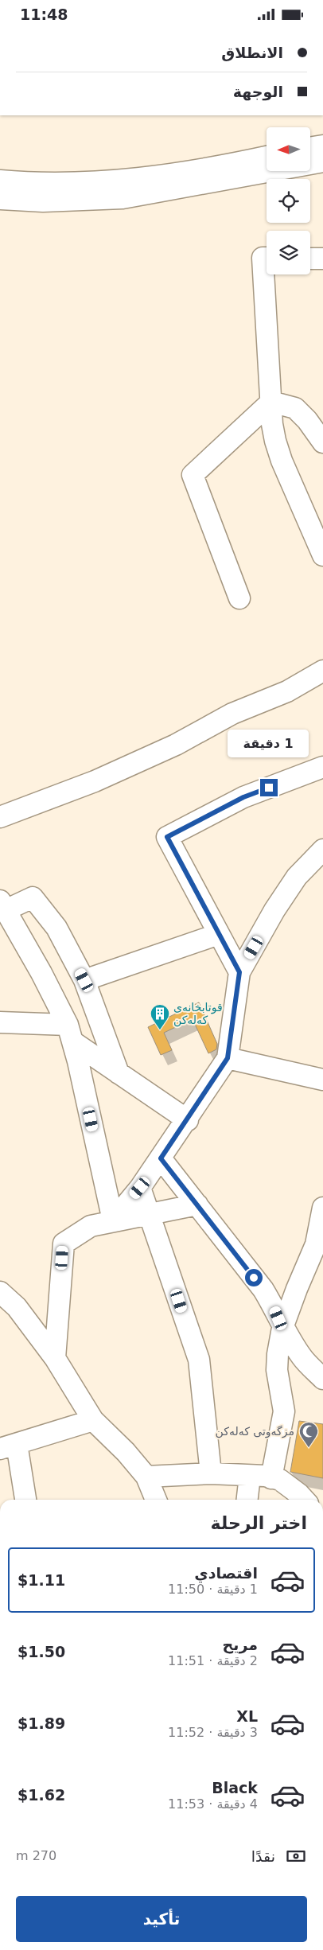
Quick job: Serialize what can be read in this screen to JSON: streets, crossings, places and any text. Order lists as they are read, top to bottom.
{
  "places": {
    "building": ["قوتابخانەی کەلەکن"],
    "mosque": ["مزگەوتی کەلەکن"]
  },
  "north": "left",
  "page": {
    "status": "11:48",
    "banner": ["الانطلاق", "الوجهة"],
    "bubble": "1 دقيقة",
    "heading": "اختر الرحلة",
    "list": [
      {
        "name": "اقتصادي",
        "note": "1 دقيقة · 11:50",
        "value": "$1.11"
      },
      {
        "name": "مريح",
        "note": "2 دقيقة · 11:51",
        "value": "$1.50"
      },
      {
        "name": "XL",
        "note": "3 دقيقة · 11:52",
        "value": "$1.89"
      },
      {
        "name": "Black",
        "note": "4 دقيقة · 11:53",
        "value": "$1.62"
      }
    ],
    "pay": ["نقدًا", "270 m"],
    "buttons": "تأكيد"
  }
}
